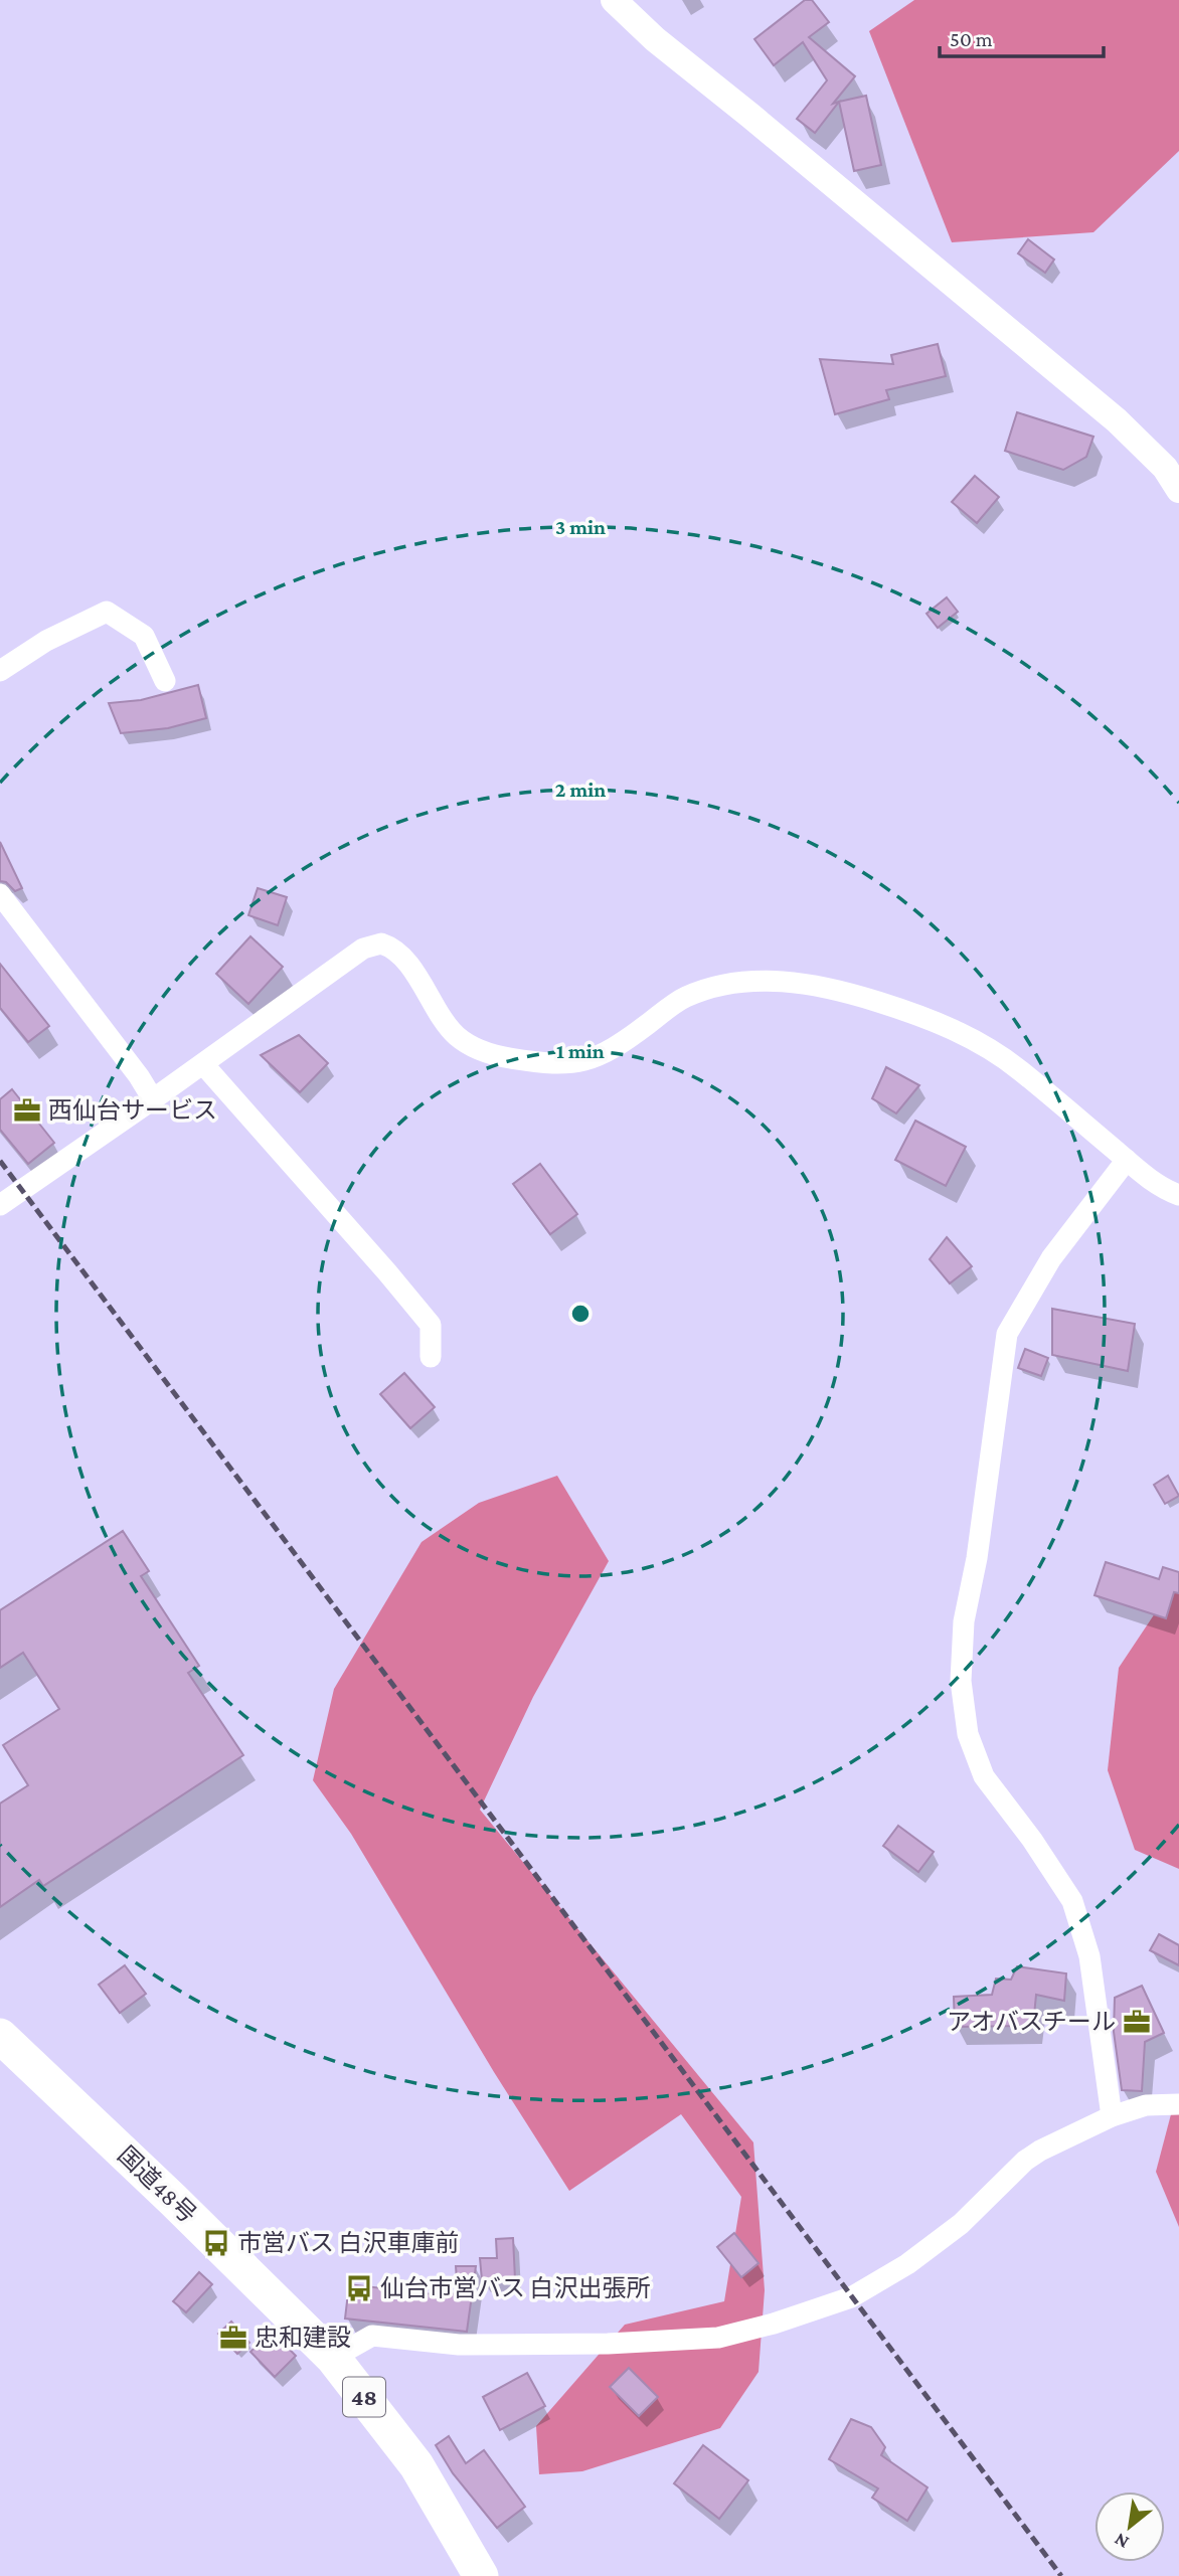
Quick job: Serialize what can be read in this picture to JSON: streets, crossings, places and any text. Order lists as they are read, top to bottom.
{
  "streets": {
    "highway": ["国道48号", "48"]
  },
  "places": {
    "office": ["西仙台サービス", "アオバスチール", "忠和建設"],
    "bus stop": ["市営バス 白沢車庫前", "仙台市営バス 白沢出張所"]
  },
  "scale_bar": "50 m",
  "north": "bottom left",
  "rings": ["3 min", "2 min", "1 min"]
}
